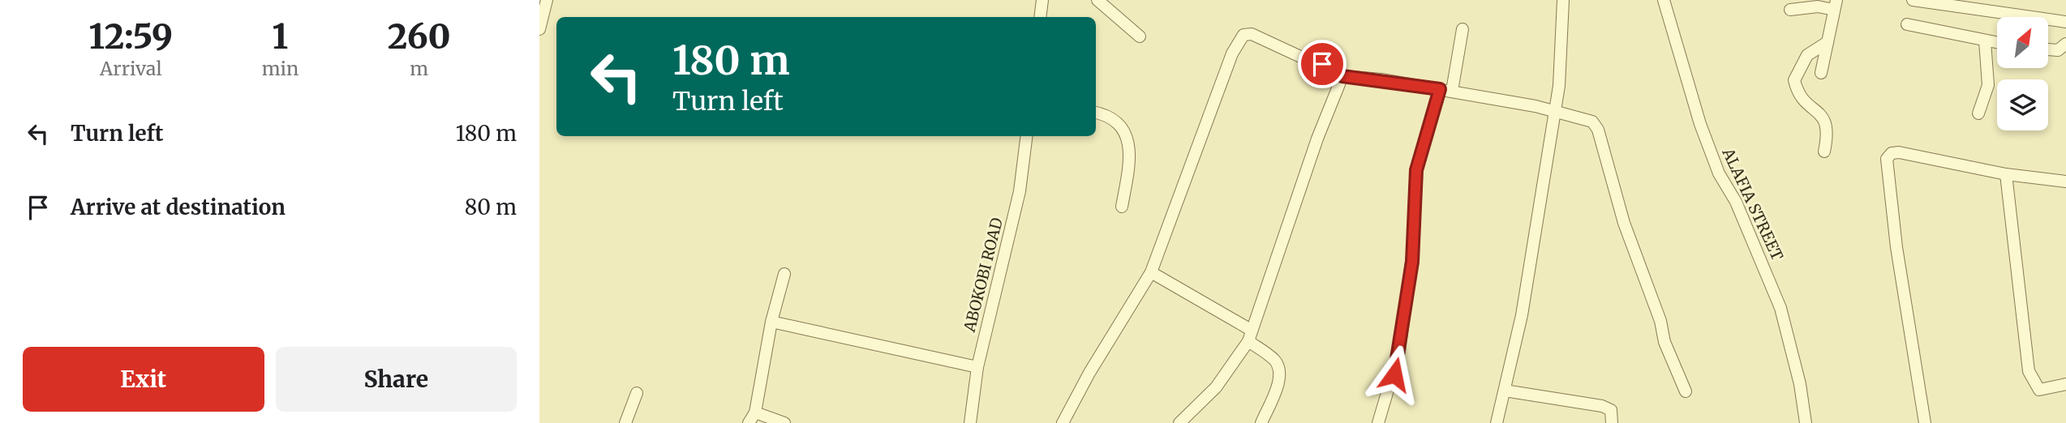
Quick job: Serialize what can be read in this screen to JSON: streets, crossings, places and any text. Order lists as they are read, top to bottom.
{
  "streets": {
    "street": ["ALAFIA STREET", "ABOKOBI ROAD"]
  },
  "north": "top right",
  "page": {
    "eta": [
      "12:59",
      "Arrival",
      "1",
      "min",
      "260",
      "m"
    ],
    "turn": ["180 m", "Turn left"],
    "list": [
      {
        "name": "Turn left",
        "value": "180 m"
      },
      {
        "name": "Arrive at destination",
        "value": "80 m"
      }
    ],
    "buttons": ["Exit", "Share"]
  }
}
